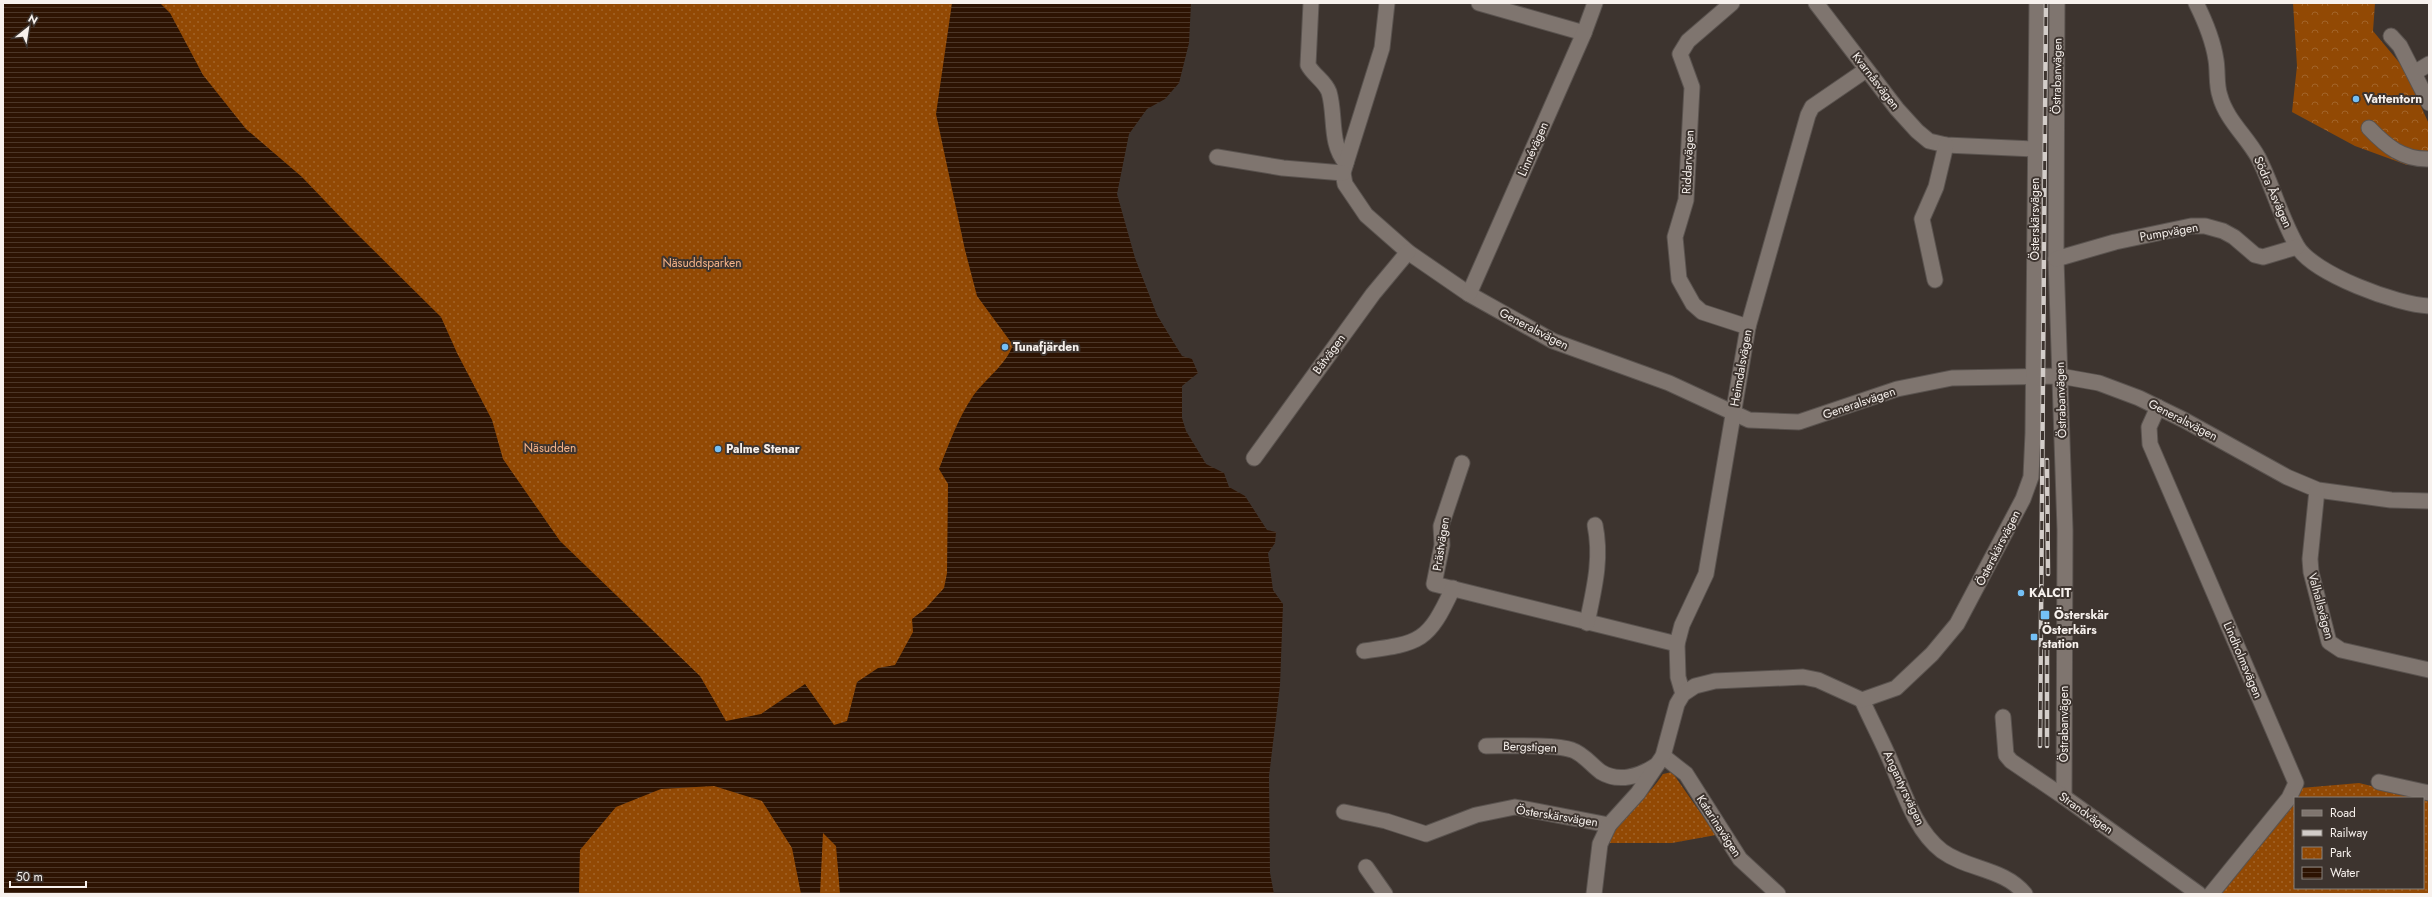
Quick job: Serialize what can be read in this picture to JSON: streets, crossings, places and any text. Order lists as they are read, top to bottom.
{
  "streets": {
    "street": [
      "Östrabanvägen",
      "Kvarnåsvägen",
      "Linnévägen",
      "Riddarvägen",
      "Södra Åsvägen",
      "Österskärsvägen",
      "Pumpvägen",
      "Generalsvägen",
      "Båtvägen",
      "Heimdalsvägen",
      "Prästvägen",
      "Valhallsvägen",
      "Lindholmsvägen",
      "Bergstigen",
      "Angantyrsvägen",
      "Strandvägen",
      "Katarinavägen"
    ]
  },
  "crossings": [
    ["Östrabanvägen", "Pumpvägen"],
    ["Östrabanvägen", "Generalsvägen"],
    ["Östrabanvägen", "Strandvägen"],
    ["Kvarnåsvägen", "Österskärsvägen"],
    ["Kvarnåsvägen", "Heimdalsvägen"],
    ["Linnévägen", "Generalsvägen"],
    ["Riddarvägen", "Heimdalsvägen"],
    ["Södra Åsvägen", "Pumpvägen"],
    ["Österskärsvägen", "Generalsvägen"],
    ["Österskärsvägen", "Heimdalsvägen"],
    ["Österskärsvägen", "Bergstigen"],
    ["Österskärsvägen", "Angantyrsvägen"],
    ["Österskärsvägen", "Katarinavägen"],
    ["Generalsvägen", "Båtvägen"],
    ["Generalsvägen", "Heimdalsvägen"],
    ["Generalsvägen", "Valhallsvägen"],
    ["Generalsvägen", "Lindholmsvägen"],
    ["Heimdalsvägen", "Prästvägen"],
    ["Bergstigen", "Katarinavägen"]
  ],
  "parks": ["Näsuddsparken", "Näsudden"],
  "places": {
    "other": [
      "Vattentorn",
      "Tunafjärden",
      "Palme Stenar",
      "KALCIT"
    ],
    "transit": ["Österskär", "Österkärs station"]
  },
  "legend": [
    "Road",
    "Railway",
    "Park",
    "Water"
  ],
  "scale_bar": "50 m",
  "north": "top right"
}
